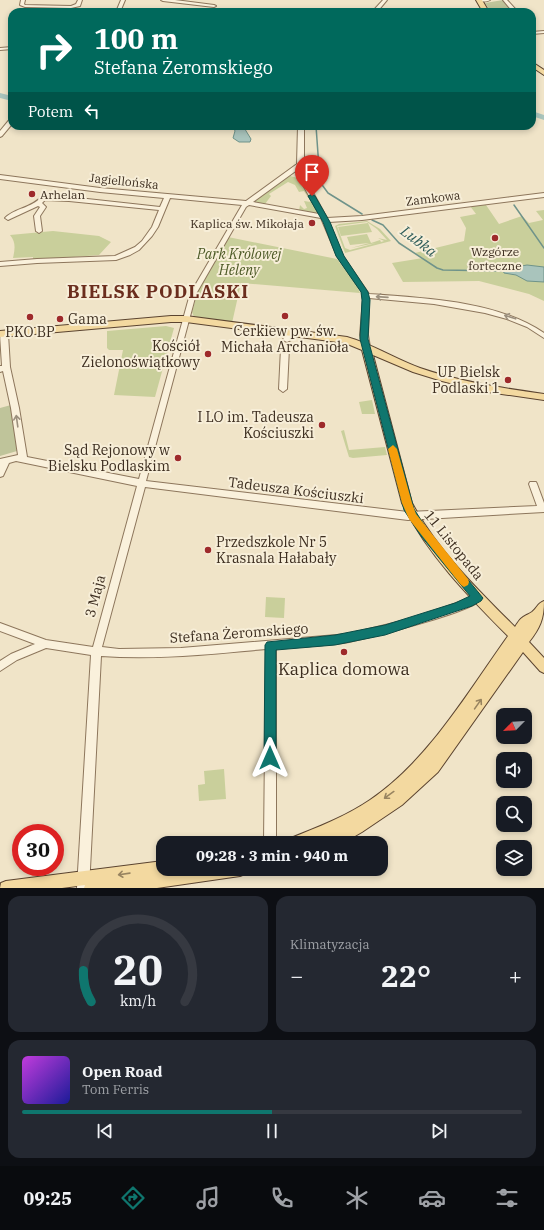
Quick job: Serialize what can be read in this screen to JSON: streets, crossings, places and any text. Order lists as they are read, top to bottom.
{
  "streets": {
    "main road": ["11 Listopada"],
    "street": [
      "Jagiellońska",
      "Zamkowa",
      "Tadeusza Kościuszki",
      "3 Maja",
      "Stefana Żeromskiego"
    ]
  },
  "crossings": [
    ["Jagiellońska", "Zamkowa"],
    ["Jagiellońska", "3 Maja"],
    ["Zamkowa", "3 Maja"],
    ["Tadeusza Kościuszki", "11 Listopada"],
    ["Tadeusza Kościuszki", "3 Maja"],
    ["11 Listopada", "Stefana Żeromskiego"],
    ["3 Maja", "Stefana Żeromskiego"]
  ],
  "districts": ["BIELSK PODLASKI"],
  "water": ["Lubka"],
  "parks": ["Park Królowej Heleny"],
  "places": [
    "Arhelan",
    "Kaplica św. Mikołaja",
    "Wzgórze forteczne",
    "Cerkiew pw. św. Michała Archanioła",
    "PKO BP",
    "Gama",
    "Kościół Zielonoświątkowy",
    "UP Bielsk Podlaski 1",
    "I LO im. Tadeusza Kościuszki",
    "Sąd Rejonowy w Bielsku Podlaskim",
    "Przedszkole Nr 5 Krasnala Hałabały",
    "Kaplica domowa"
  ],
  "north": "bottom left",
  "page": {
    "turn": ["100 m", "Stefana Żeromskiego"],
    "then": "Potem",
    "limit": "30",
    "trip": "09:28 · 3 min · 940 m",
    "tile": "Klimatyzacja",
    "heat": ["−", "22°", "+"],
    "song": ["Open Road", "Tom Ferris"],
    "tabs": "09:25",
    "gauge": ["20", "km/h"]
  }
}
